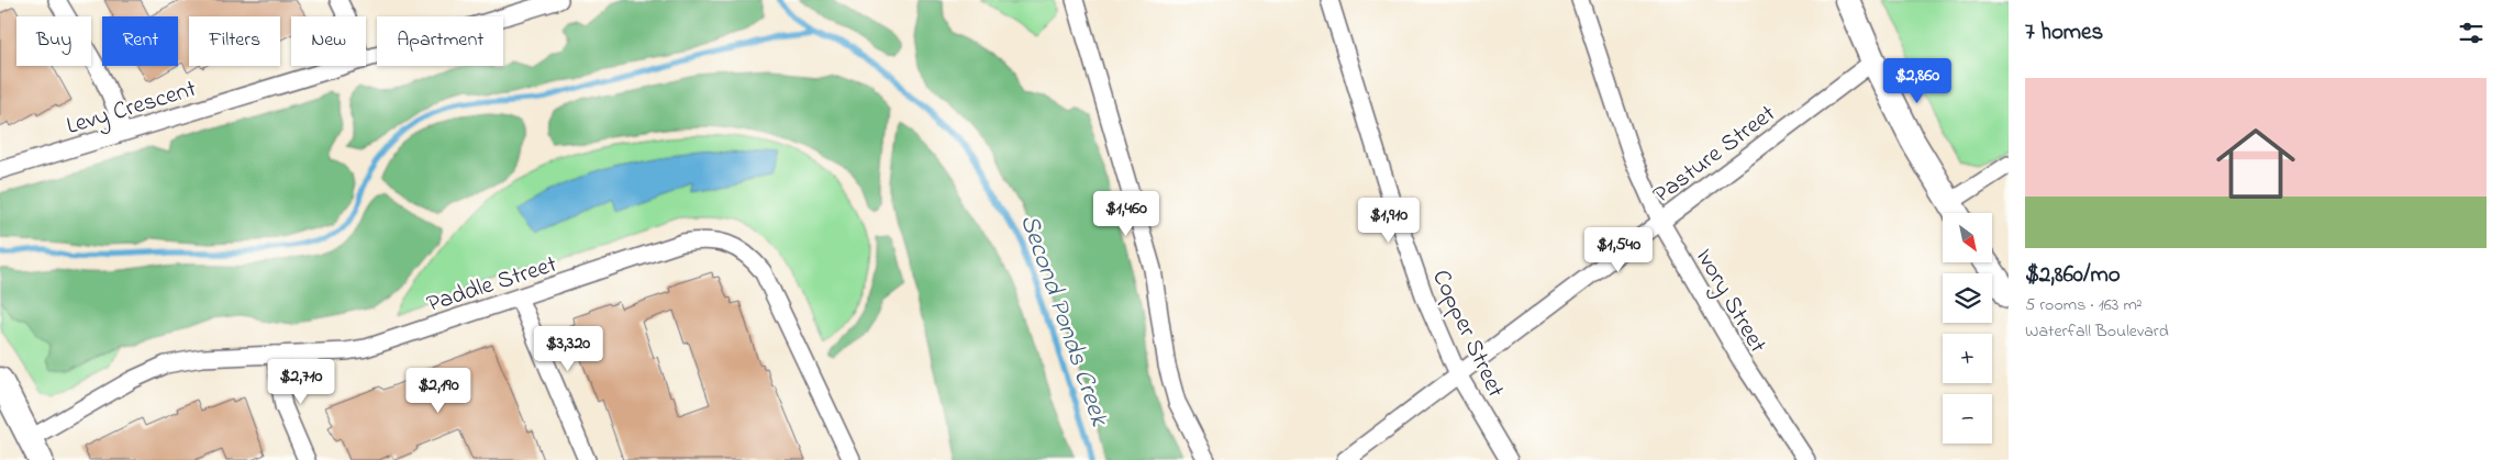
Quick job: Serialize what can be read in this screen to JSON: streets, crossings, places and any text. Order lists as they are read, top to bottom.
{
  "streets": {
    "street": [
      "Levy Crescent",
      "Pasture Street",
      "Paddle Street",
      "Ivory Street",
      "Copper Street"
    ]
  },
  "crossings": [
    ["Pasture Street", "Ivory Street"],
    ["Pasture Street", "Copper Street"]
  ],
  "water": ["Second Ponds Creek"],
  "north": "bottom right",
  "page": {
    "heading": "7 homes",
    "chip": [
      "Buy",
      "Rent",
      "Filters",
      "New",
      "Apartment"
    ],
    "price": [
      "$2,860",
      "$1,460",
      "$1,910",
      "$1,540",
      "$3,320",
      "$2,710",
      "$2,190"
    ],
    "list": [
      {
        "name": "$2,860/mo",
        "note": "5 rooms · 163 m² · Waterfall Boulevard"
      }
    ],
    "map_buttons": ["+", "−"]
  }
}
